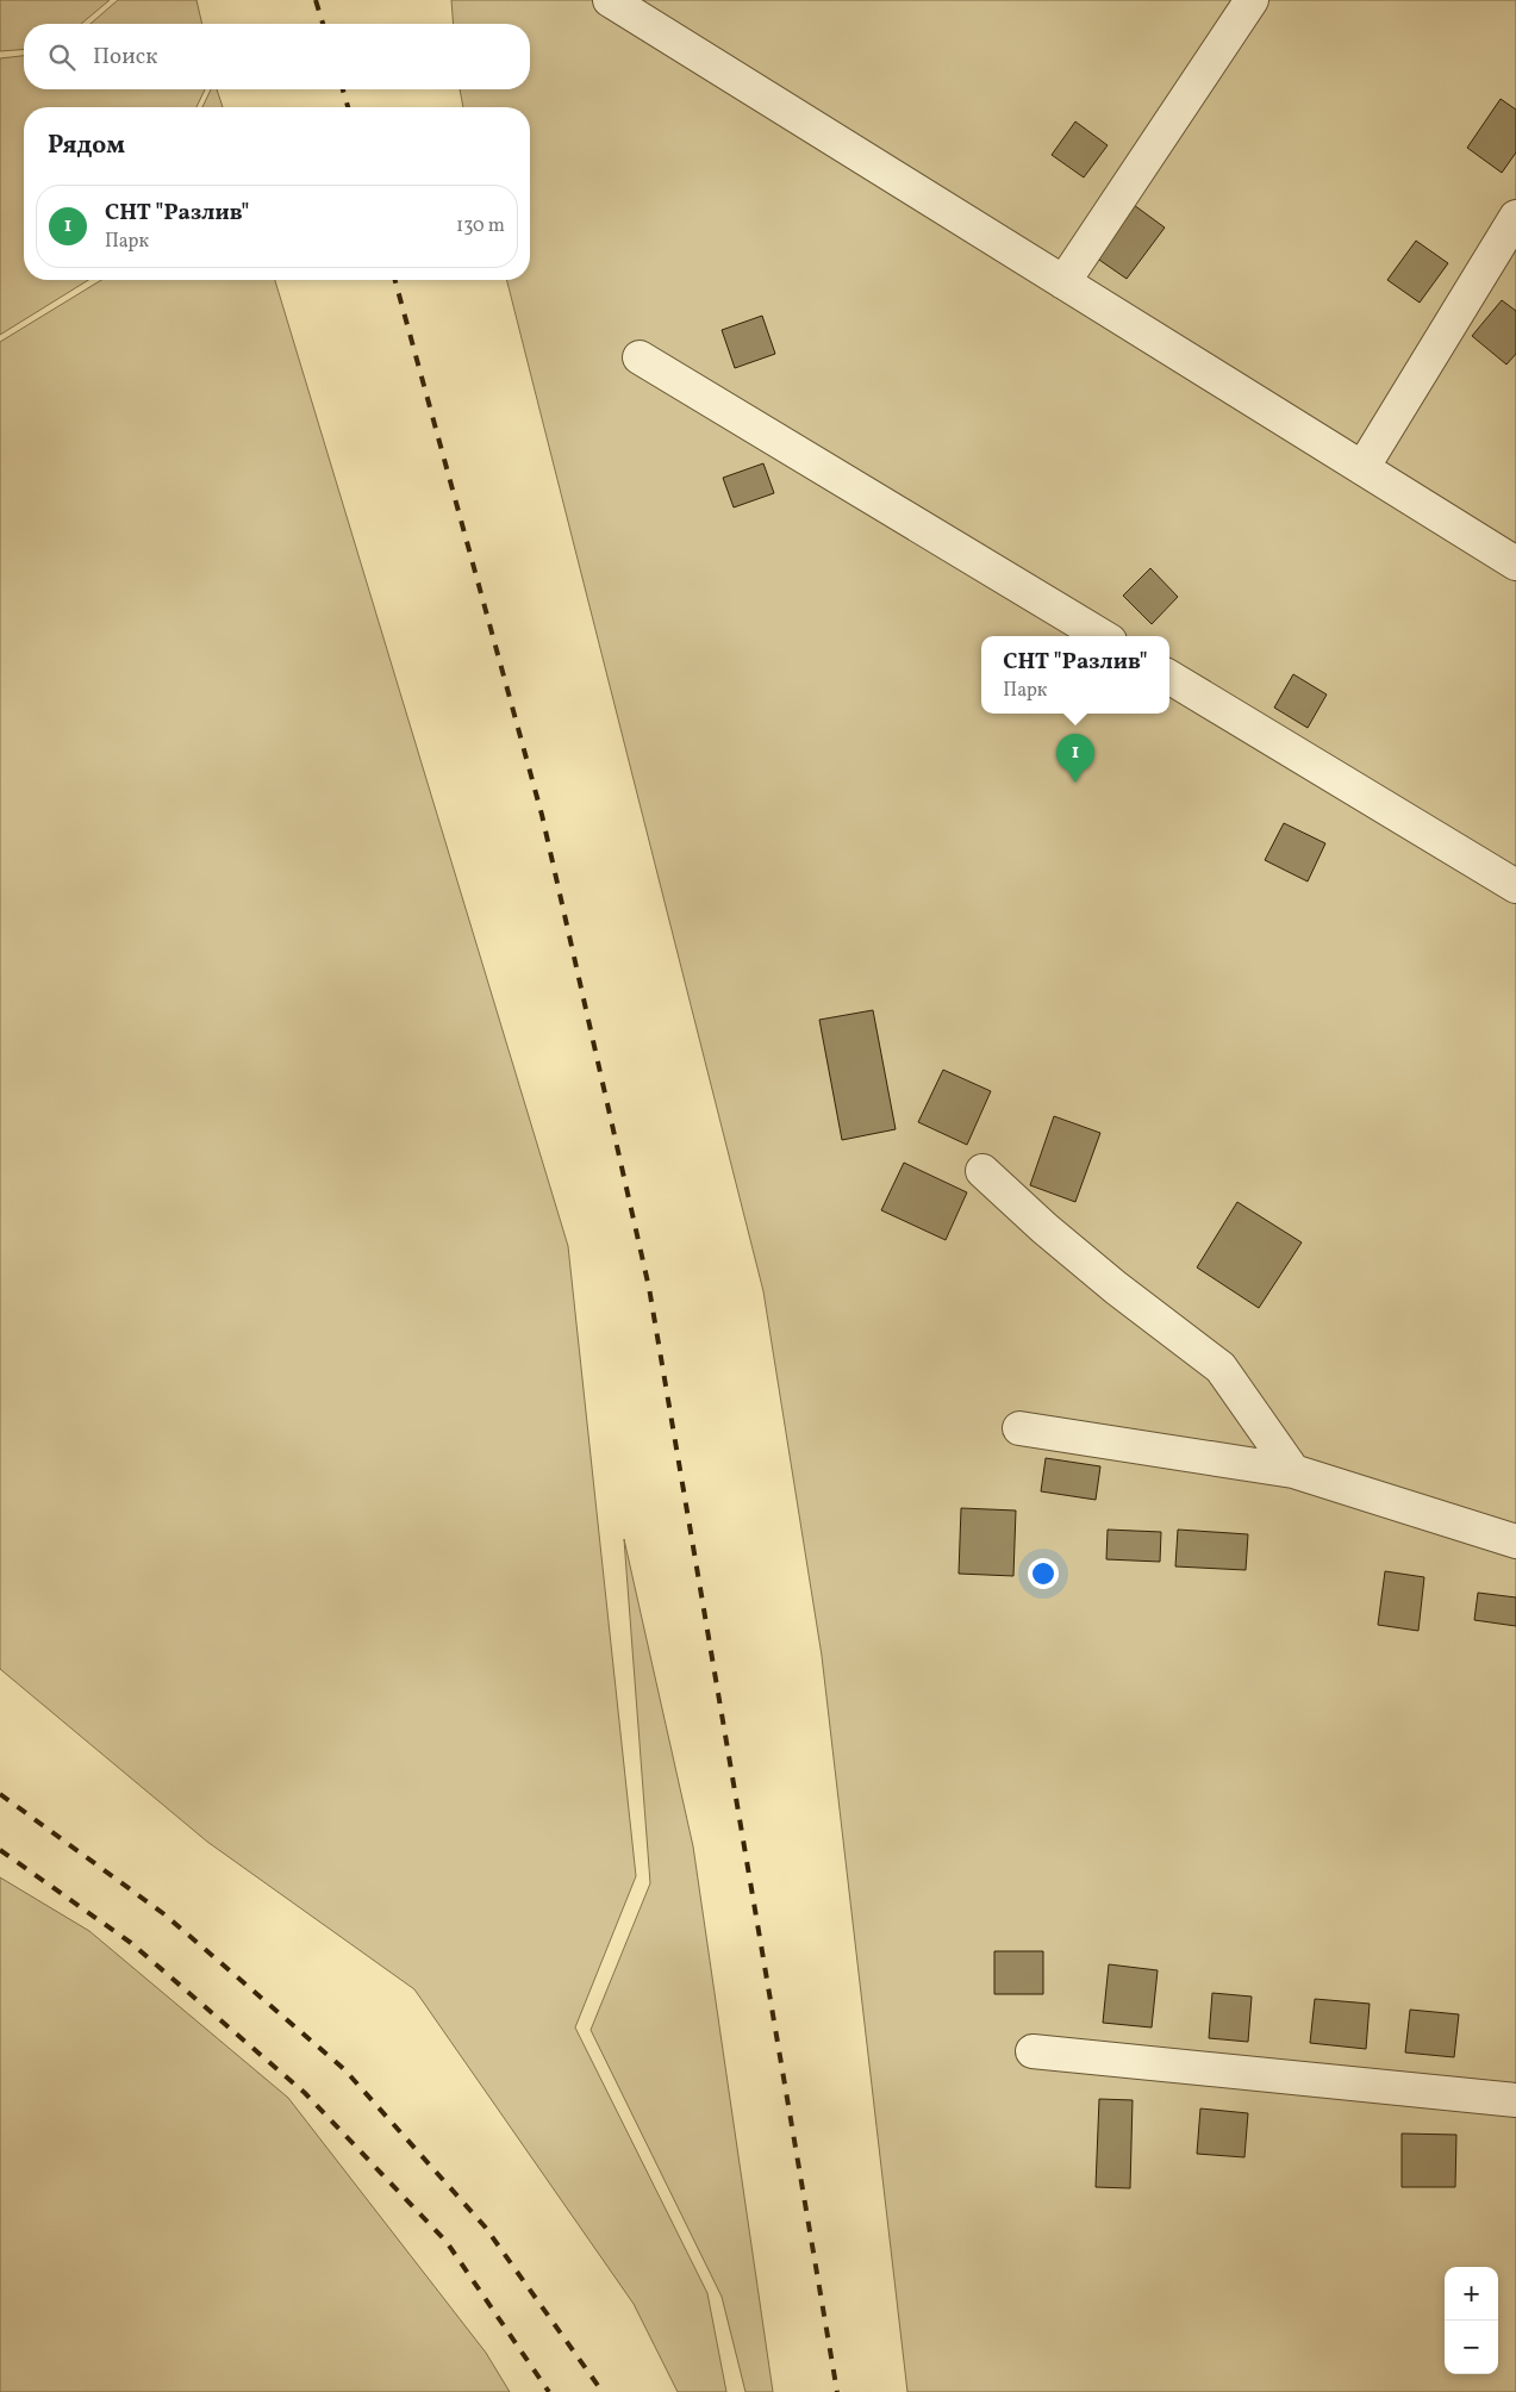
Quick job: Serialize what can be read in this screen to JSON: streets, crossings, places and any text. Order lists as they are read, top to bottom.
{
  "page": {
    "search": "Поиск",
    "heading": "Рядом",
    "list": [
      {
        "mark": "1",
        "name": "СНТ \"Разлив\"",
        "note": "Парк",
        "value": "130 m"
      }
    ],
    "popup": ["СНТ \"Разлив\"", "Парк"],
    "pins": "1",
    "map_buttons": ["+", "−"]
  }
}
